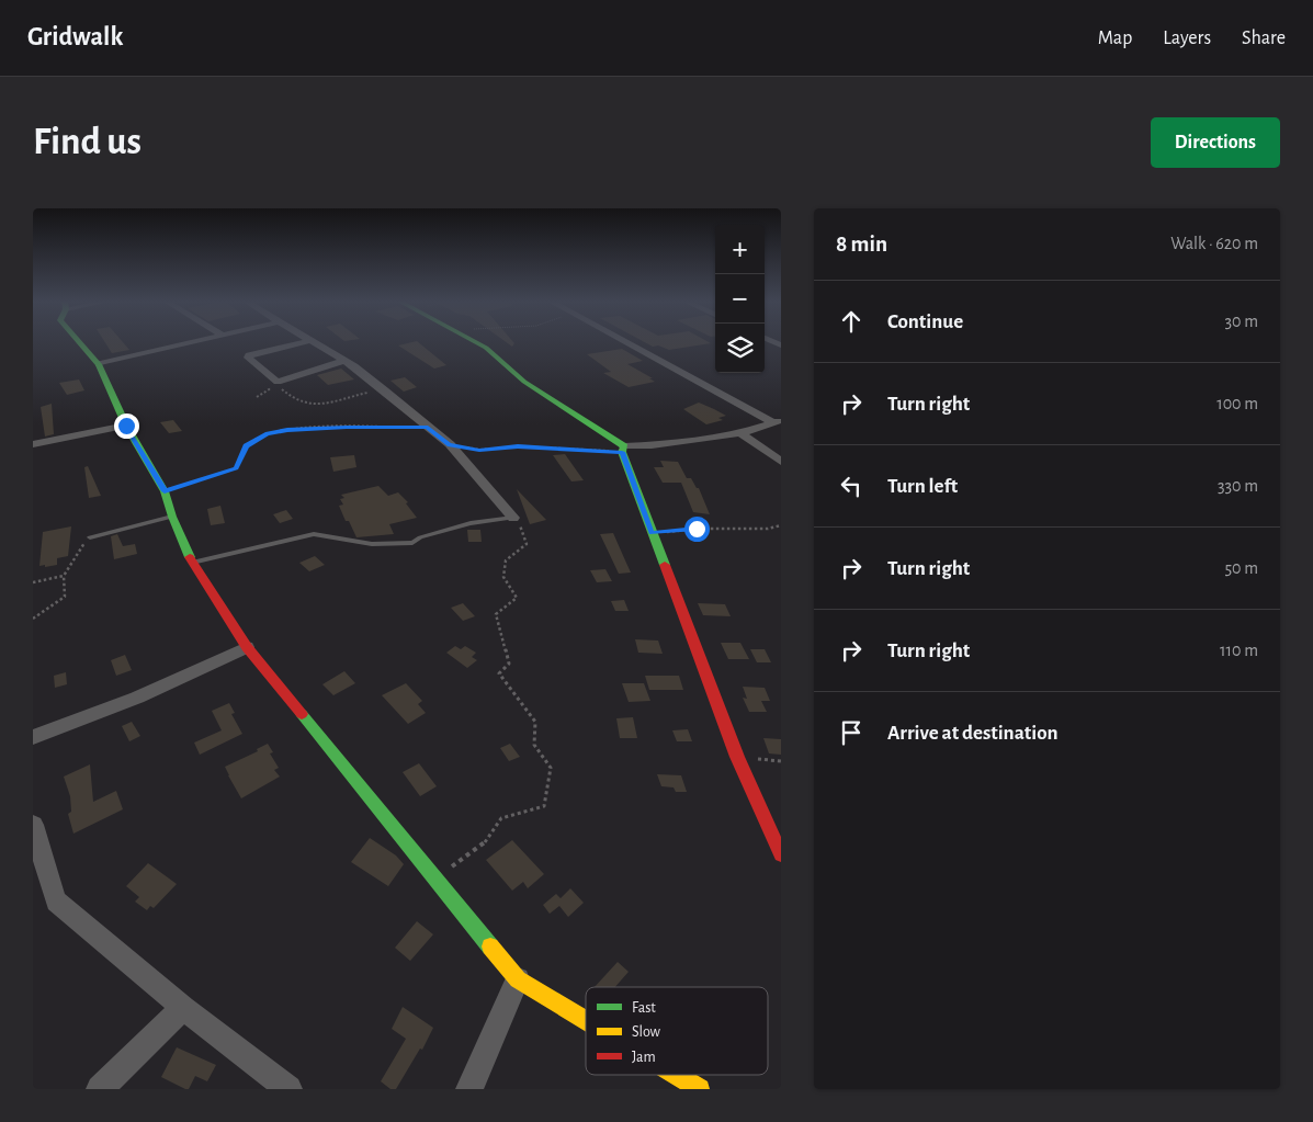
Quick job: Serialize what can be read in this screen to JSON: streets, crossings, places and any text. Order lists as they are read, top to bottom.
{
  "legend": ["Fast", "Slow", "Jam"],
  "page": {
    "header": "Gridwalk",
    "nav": ["Map", "Layers", "Share"],
    "buttons": "Directions",
    "title": "Find us",
    "heading": ["8 min", "Walk · 620 m"],
    "map_buttons": ["+", "−"],
    "list": [
      ["Continue", "30 m"],
      ["Turn right", "100 m"],
      ["Turn left", "330 m"],
      ["Turn right", "50 m"],
      ["Turn right", "110 m"],
      "Arrive at destination"
    ]
  }
}
